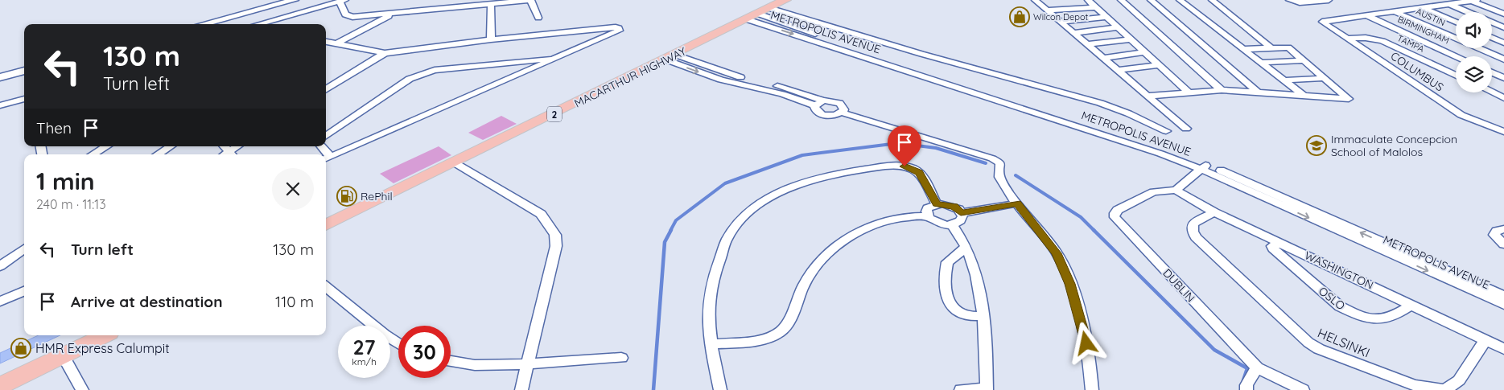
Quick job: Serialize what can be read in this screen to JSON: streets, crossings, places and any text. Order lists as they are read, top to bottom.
{
  "streets": {
    "highway": ["MACARTHUR HIGHWAY", "2"],
    "street": [
      "AUSTIN",
      "BIRMINGHAM",
      "METROPOLIS AVENUE",
      "TAMPA",
      "COLUMBUS",
      "WASHINGTON",
      "DUBLIN",
      "OSLO",
      "HELSINKI"
    ]
  },
  "crossings": [
    ["BIRMINGHAM", "COLUMBUS"],
    ["METROPOLIS AVENUE", "MACARTHUR HIGHWAY"],
    ["TAMPA", "COLUMBUS"],
    ["WASHINGTON", "DUBLIN"],
    ["WASHINGTON", "OSLO"],
    ["WASHINGTON", "HELSINKI"]
  ],
  "places": {
    "shop": ["Wilcon Depot", "HMR Express Calumpit"],
    "school or university": ["Immaculate Concepcion School of Malolos"],
    "fuel station": ["RePhil"]
  },
  "page": {
    "turn": ["130 m", "Turn left"],
    "then": "Then",
    "heading": ["1 min", "240 m · 11:13"],
    "list": [
      {
        "name": "Turn left",
        "value": "130 m"
      },
      {
        "name": "Arrive at destination",
        "value": "110 m"
      }
    ],
    "speed": "27 km/h",
    "limit": "30"
  }
}
